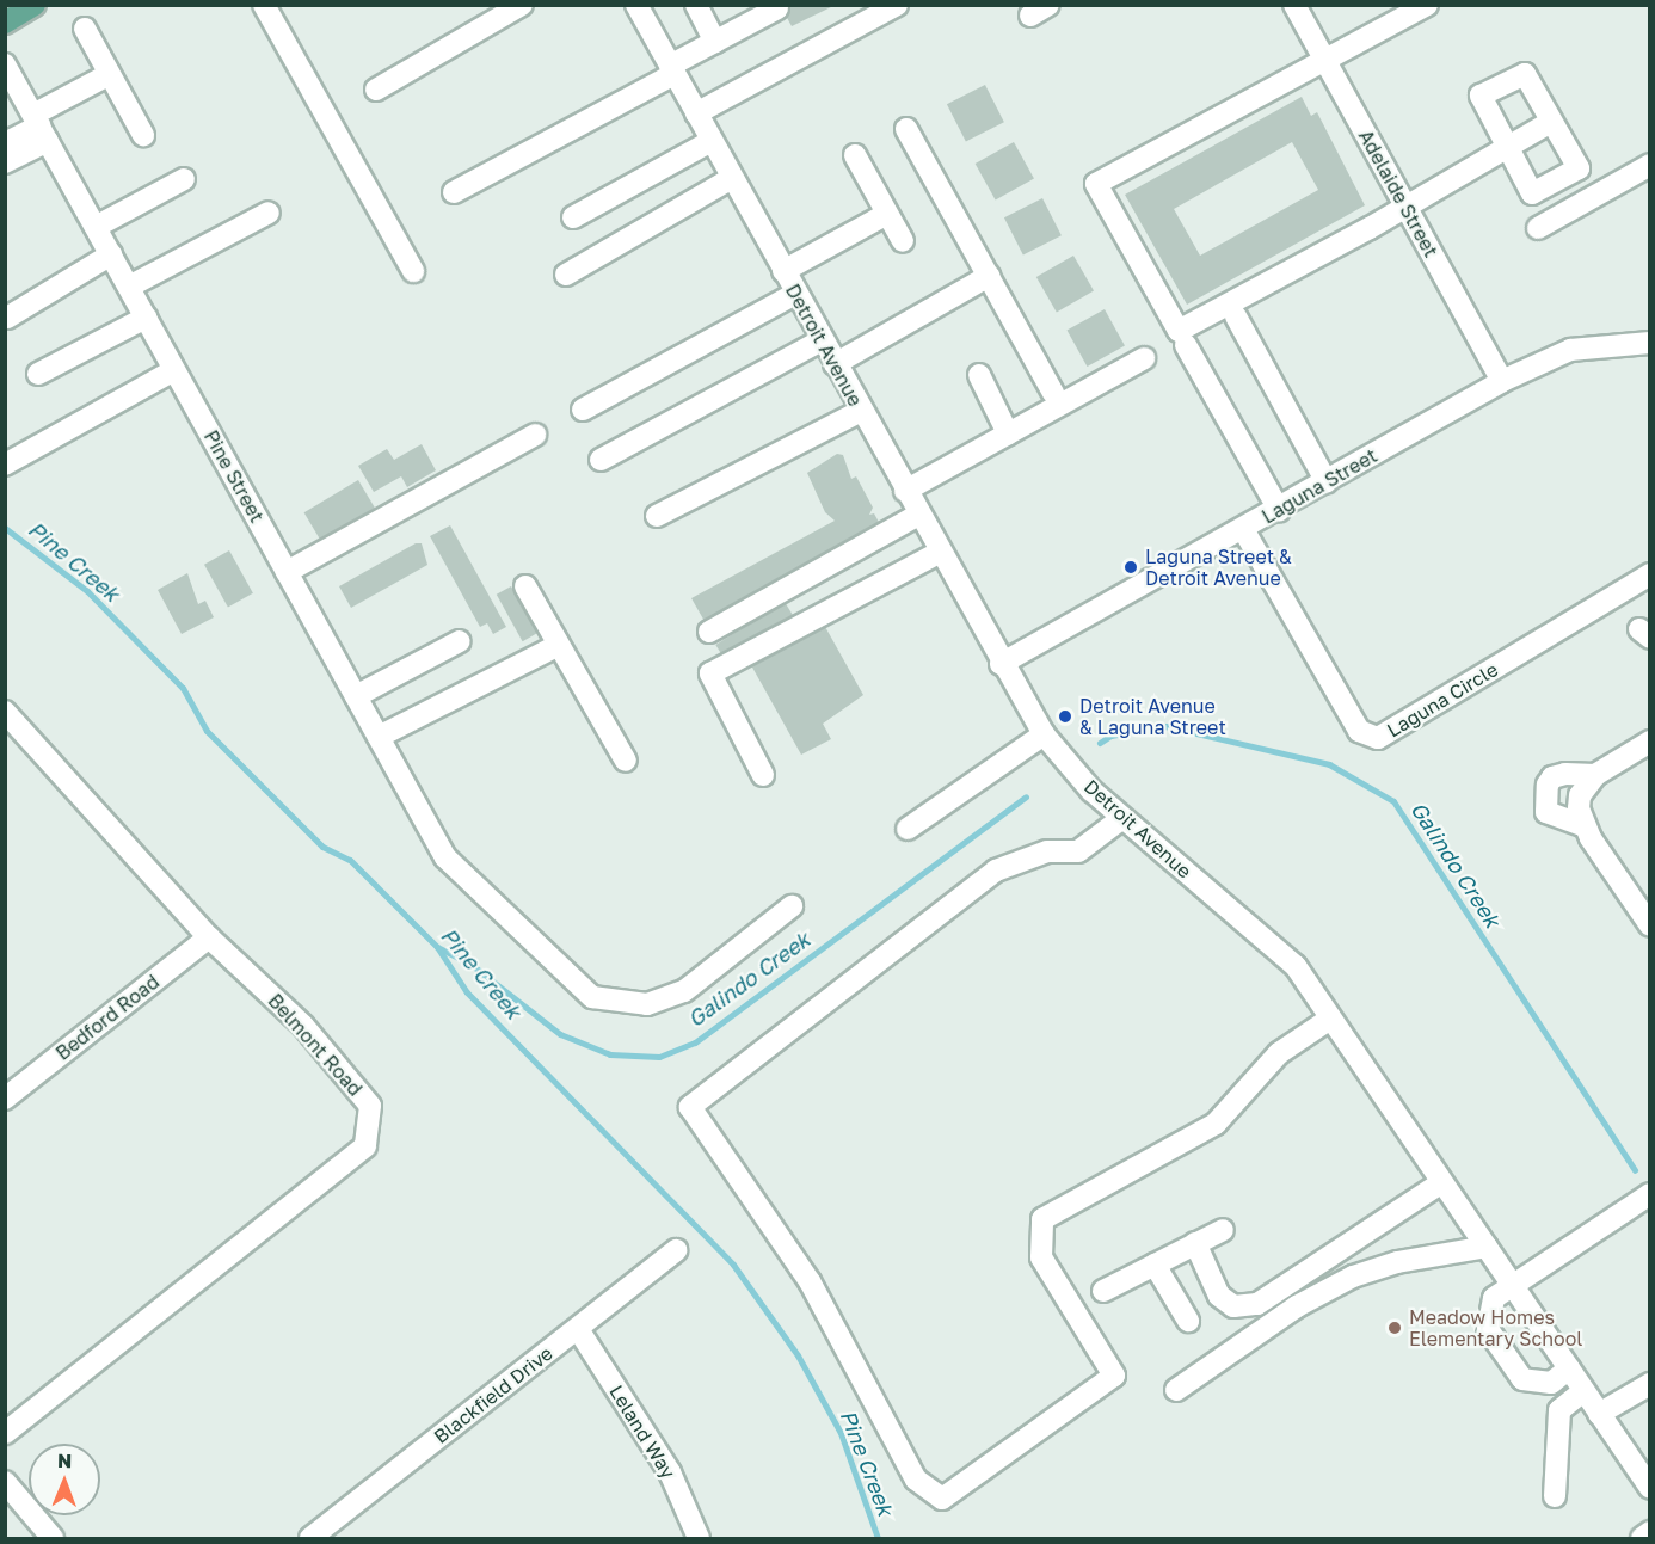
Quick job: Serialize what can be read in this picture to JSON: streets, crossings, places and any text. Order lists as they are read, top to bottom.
{
  "streets": {
    "street": [
      "Adelaide Street",
      "Detroit Avenue",
      "Pine Street",
      "Laguna Street",
      "Laguna Circle",
      "Bedford Road",
      "Belmont Road",
      "Blackfield Drive",
      "Leland Way"
    ]
  },
  "crossings": [
    ["Adelaide Street", "Laguna Street"],
    ["Detroit Avenue", "Laguna Street"],
    ["Laguna Street", "Laguna Circle"],
    ["Bedford Road", "Belmont Road"],
    ["Blackfield Drive", "Leland Way"]
  ],
  "water": ["Pine Creek", "Galindo Creek"],
  "places": ["Laguna Street & Detroit Avenue", "Detroit Avenue & Laguna Street", "Meadow Homes Elementary School"],
  "north": "top"
}
